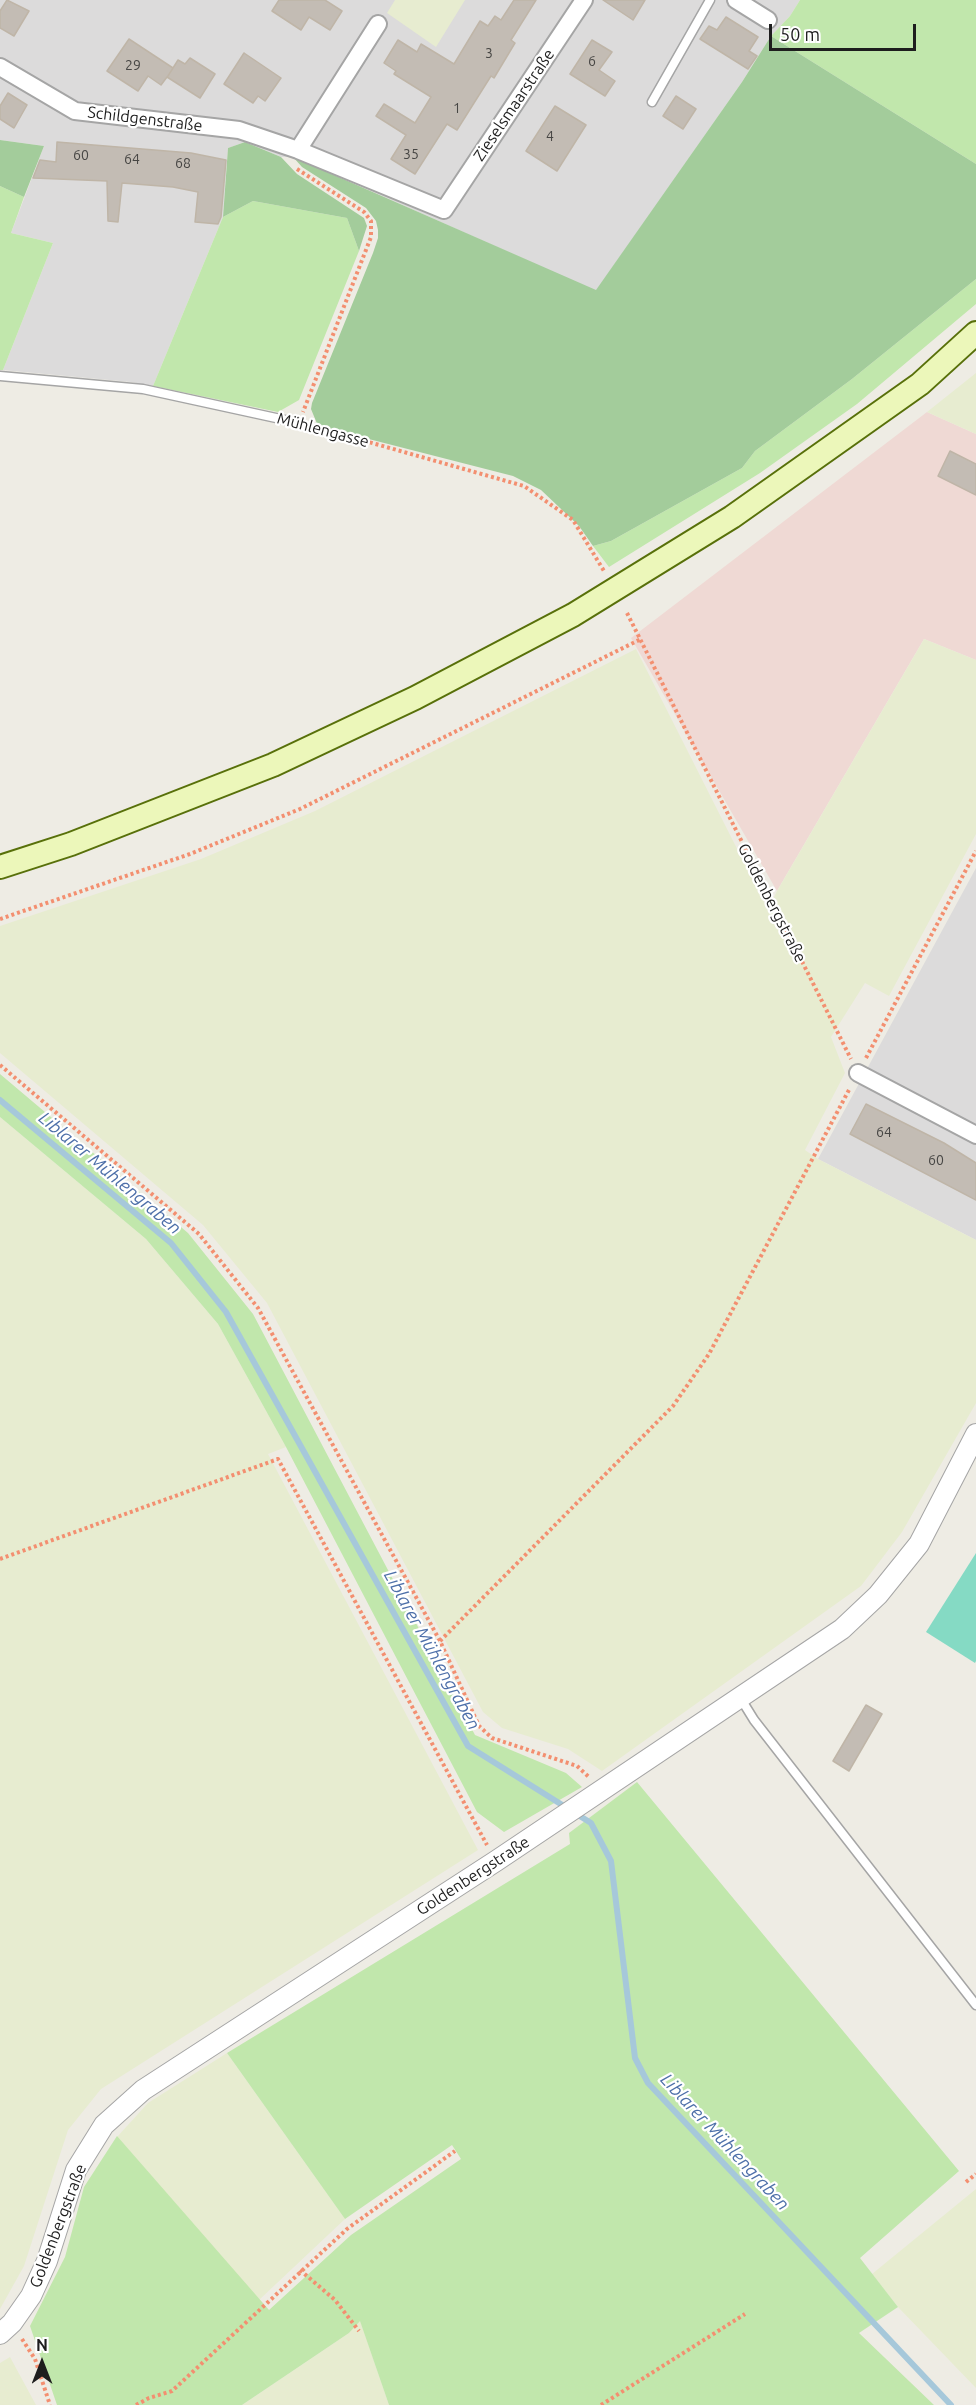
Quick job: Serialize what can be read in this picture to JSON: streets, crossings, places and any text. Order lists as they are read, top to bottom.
{
  "streets": {
    "street": ["Zieselsmaarstraße", "Schildgenstraße", "Goldenbergstraße"],
    "lane": ["Mühlengasse"]
  },
  "crossings": [
    ["Zieselsmaarstraße", "Schildgenstraße"]
  ],
  "water": ["Liblarer Mühlengraben"],
  "house_numbers": [
    "3",
    "6",
    "29",
    "1",
    "4",
    "35",
    "60",
    "64",
    "68",
    "64",
    "60"
  ],
  "scale_bar": "50 m",
  "north": "top"
}
